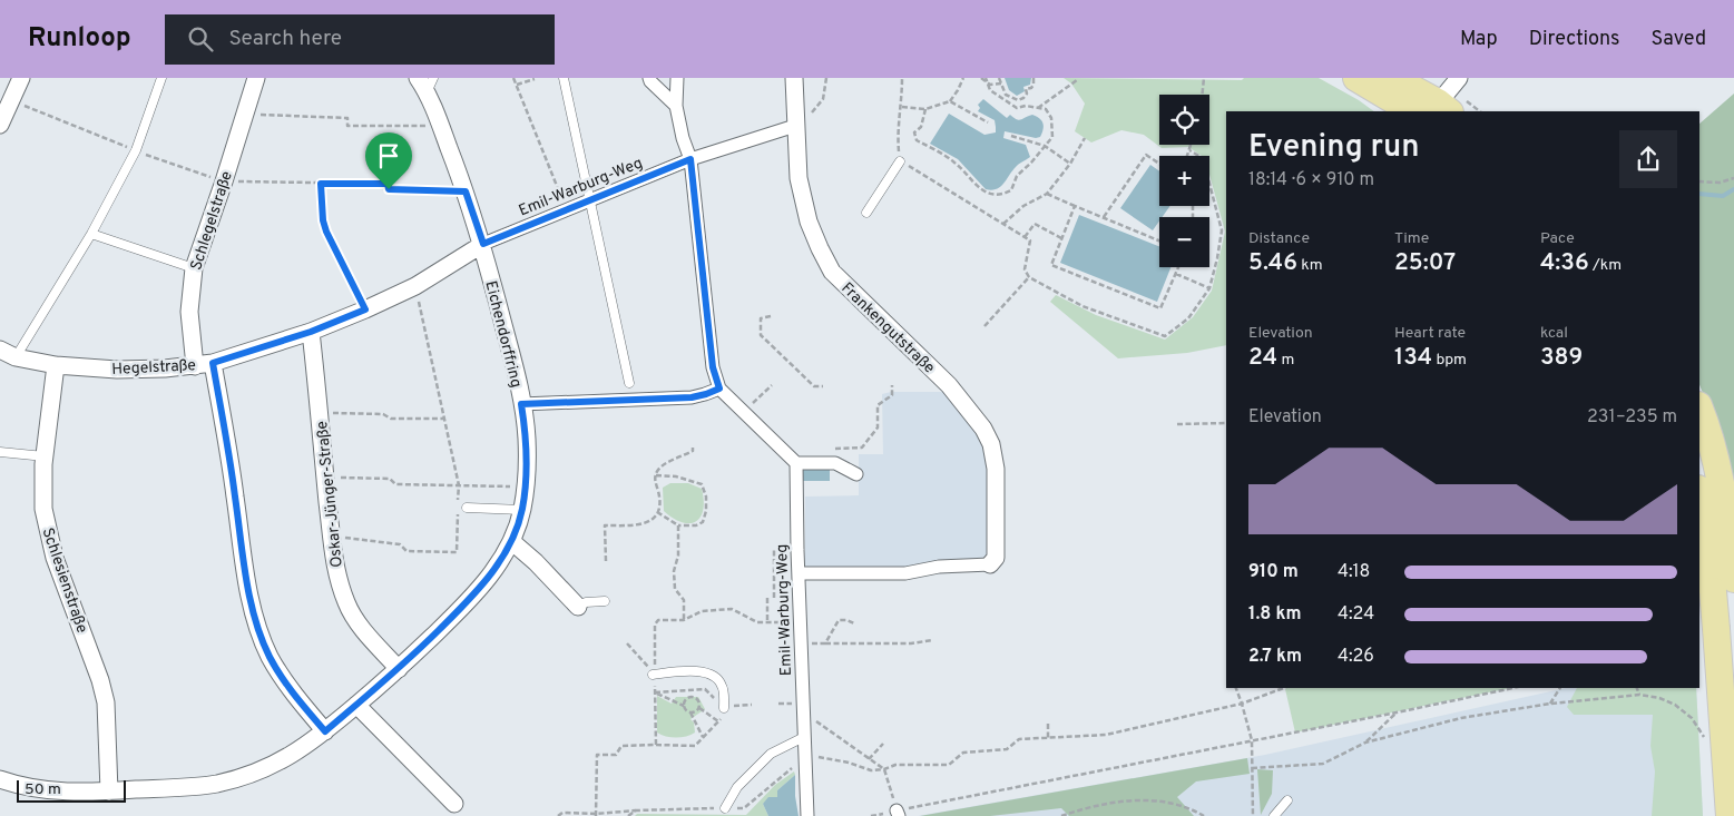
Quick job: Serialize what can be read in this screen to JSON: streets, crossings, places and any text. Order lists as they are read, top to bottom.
{
  "streets": {
    "street": [
      "Emil-Warburg-Weg",
      "Schlegelstraße",
      "Frankengutstraße",
      "Eichendorffring",
      "Hegelstraße",
      "Oskar-Jünger-Straße",
      "Schlesienstraße"
    ]
  },
  "crossings": [
    ["Emil-Warburg-Weg", "Frankengutstraße"],
    ["Emil-Warburg-Weg", "Eichendorffring"],
    ["Emil-Warburg-Weg", "Hegelstraße"],
    ["Schlegelstraße", "Hegelstraße"],
    ["Eichendorffring", "Hegelstraße"],
    ["Eichendorffring", "Oskar-Jünger-Straße"],
    ["Eichendorffring", "Schlesienstraße"],
    ["Hegelstraße", "Oskar-Jünger-Straße"],
    ["Hegelstraße", "Schlesienstraße"]
  ],
  "scale_bar": "50 m",
  "page": {
    "header": "Runloop",
    "search": "Search here",
    "nav": ["Map", "Directions", "Saved"],
    "map_buttons": ["+", "−"],
    "heading": ["Evening run", "18:14 · 6 × 910 m"],
    "stats": [
      ["Distance", "5.46 km"],
      ["Time", "25:07"],
      ["Pace", "4:36 /km"],
      ["Elevation", "24 m"],
      ["Heart rate", "134 bpm"],
      ["kcal", "389"]
    ],
    "chart": ["Elevation", "231–235 m"],
    "list": [
      {
        "name": "910 m",
        "note": "4:18"
      },
      {
        "name": "1.8 km",
        "note": "4:24"
      },
      {
        "name": "2.7 km",
        "note": "4:26"
      }
    ],
    "scale": "50 m"
  }
}
